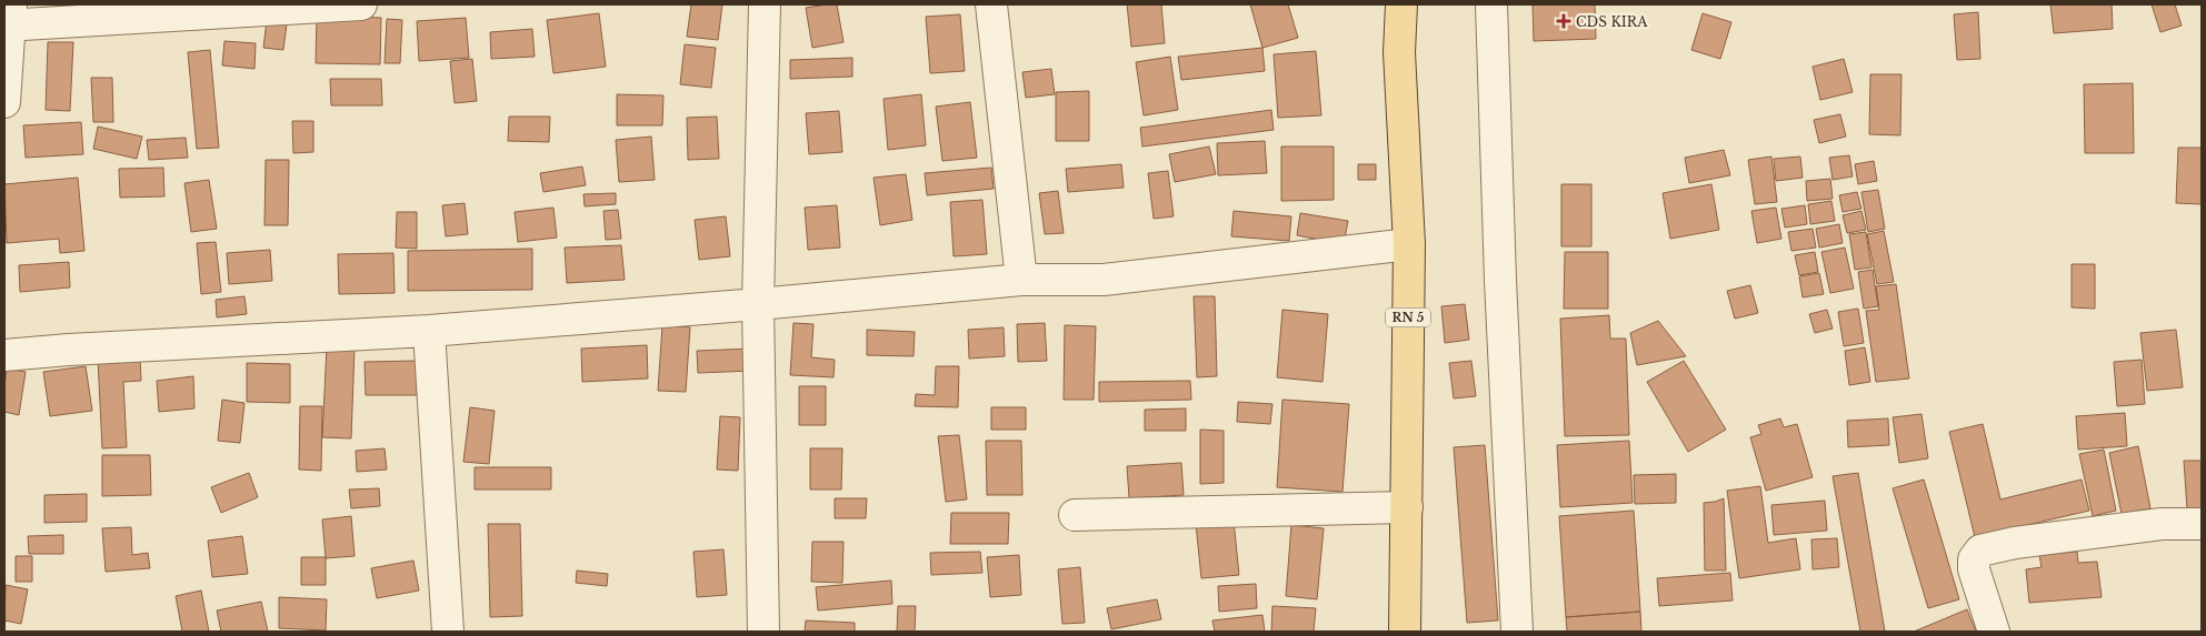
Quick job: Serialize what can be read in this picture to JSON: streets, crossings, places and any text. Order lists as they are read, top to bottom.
{
  "streets": {
    "main road": ["RN 5"]
  },
  "places": {
    "health": ["CDS KIRA"]
  }
}
